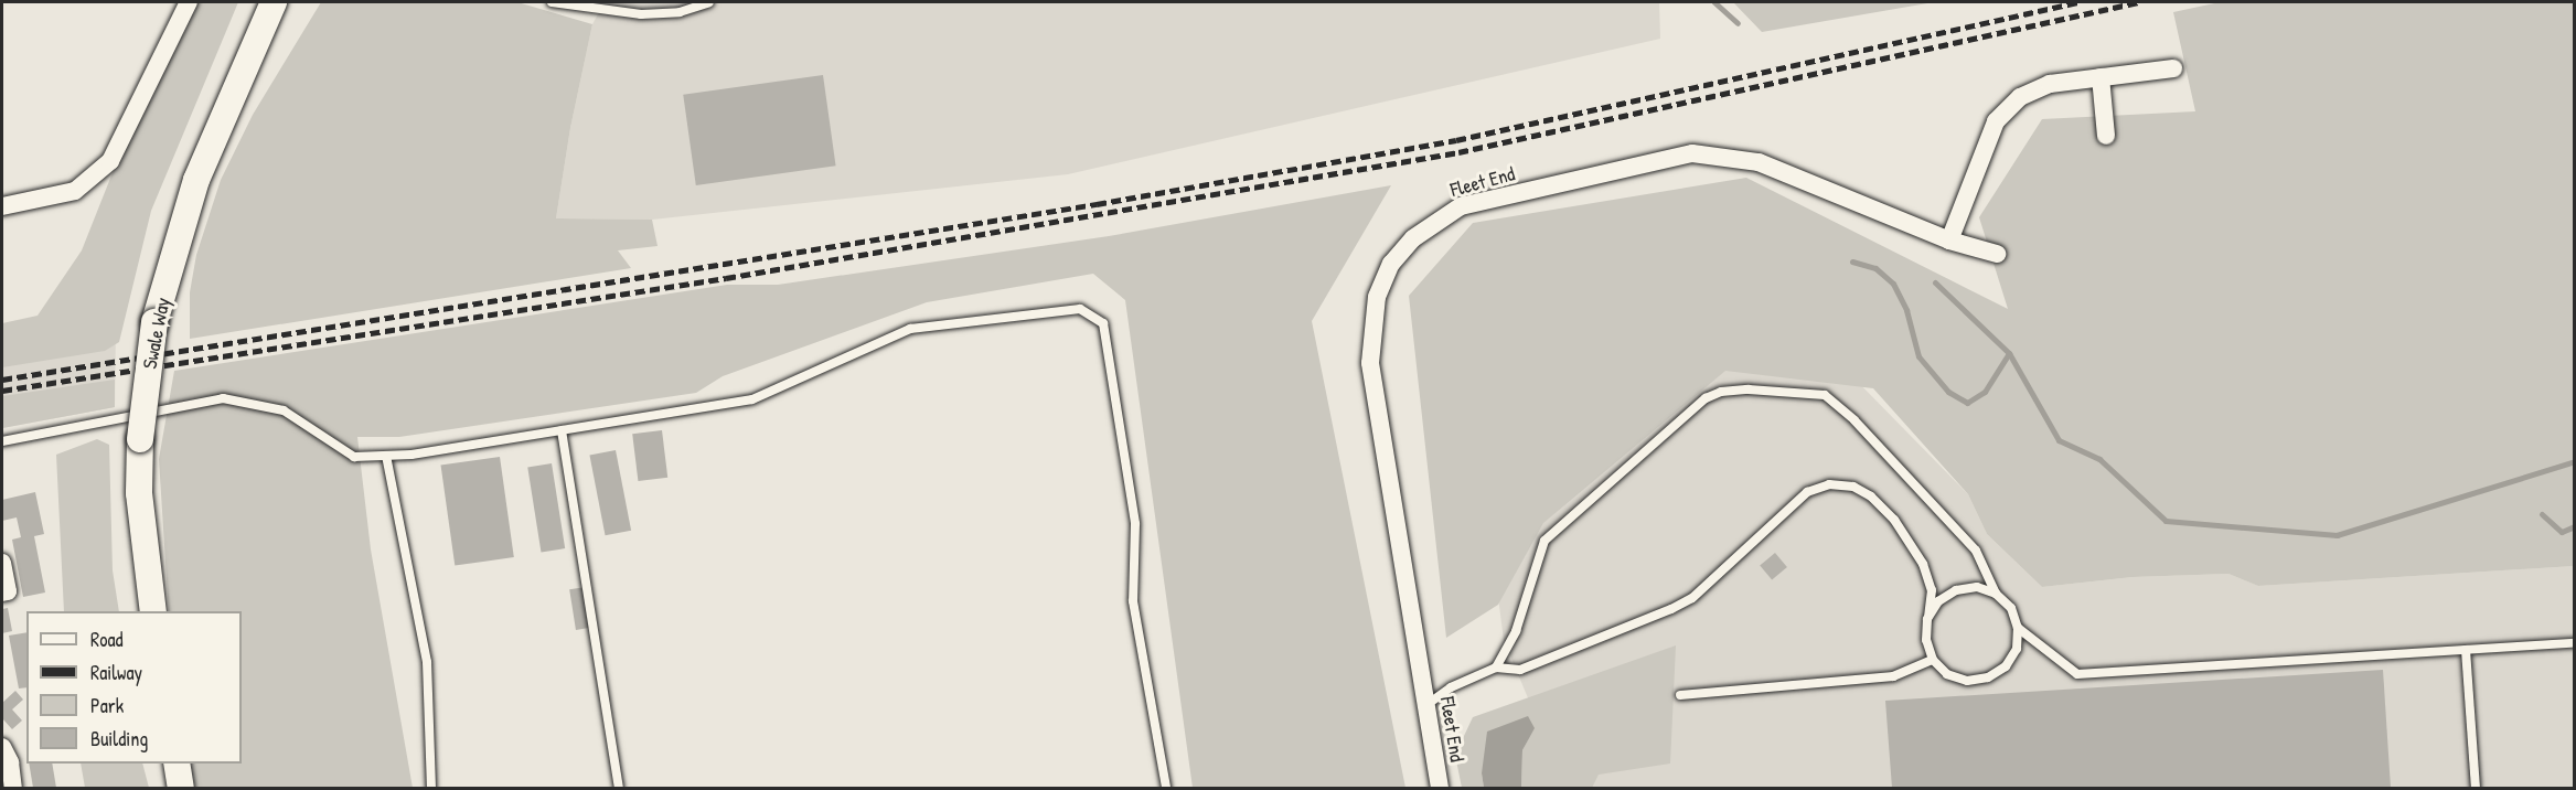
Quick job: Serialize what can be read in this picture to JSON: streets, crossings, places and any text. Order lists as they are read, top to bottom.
{
  "streets": {
    "main road": ["Swale Way"],
    "street": ["Fleet End"]
  },
  "legend": [
    "Road",
    "Railway",
    "Park",
    "Building"
  ]
}
